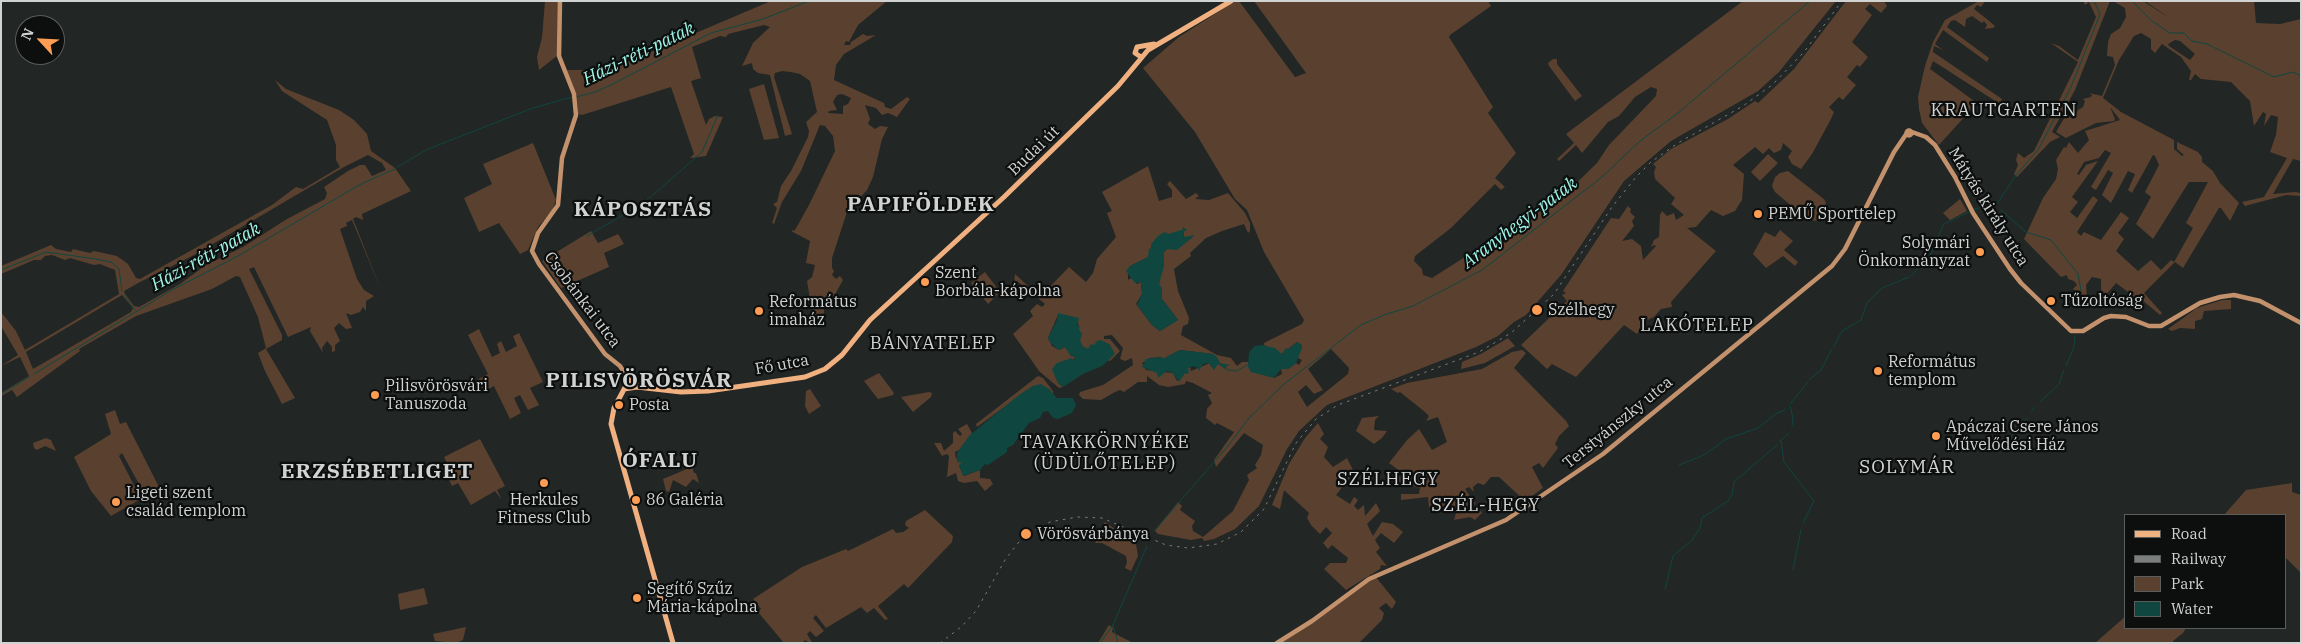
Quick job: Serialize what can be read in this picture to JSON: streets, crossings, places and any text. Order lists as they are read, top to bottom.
{
  "streets": {
    "main road": [
      "Budai út",
      "Mátyás király utca",
      "Csobánkai utca",
      "Fő utca",
      "Terstyánszky utca"
    ]
  },
  "crossings": [
    ["Budai út", "Fő utca"],
    ["Mátyás király utca", "Terstyánszky utca"],
    ["Csobánkai utca", "Fő utca"]
  ],
  "districts": [
    "KRAUTGARTEN",
    "PAPIFÖLDEK",
    "KÁPOSZTÁS",
    "LAKÓTELEP",
    "BÁNYATELEP",
    "PILISVÖRÖSVÁR",
    "TAVAKKÖRNYÉKE (ÜDÜLŐTELEP)",
    "ÓFALU",
    "SOLYMÁR",
    "ERZSÉBETLIGET",
    "SZÉLHEGY",
    "SZÉL-HEGY"
  ],
  "water": ["Házi-réti-patak", "Aranyhegyi-patak"],
  "places": [
    "PEMŰ Sporttelep",
    "Solymári Önkormányzat",
    "Szent Borbála-kápolna",
    "Tűzoltóság",
    "Szélhegy",
    "Református imaház",
    "Református templom",
    "Pilisvörösvári Tanuszoda",
    "Posta",
    "Apáczai Csere János Művelődési Ház",
    "Herkules Fitness Club",
    "86 Galéria",
    "Ligeti szent család templom",
    "Vörösvárbánya",
    "Segítő Szűz Mária-kápolna"
  ],
  "legend": [
    "Road",
    "Railway",
    "Park",
    "Water"
  ],
  "north": "top left"
}
